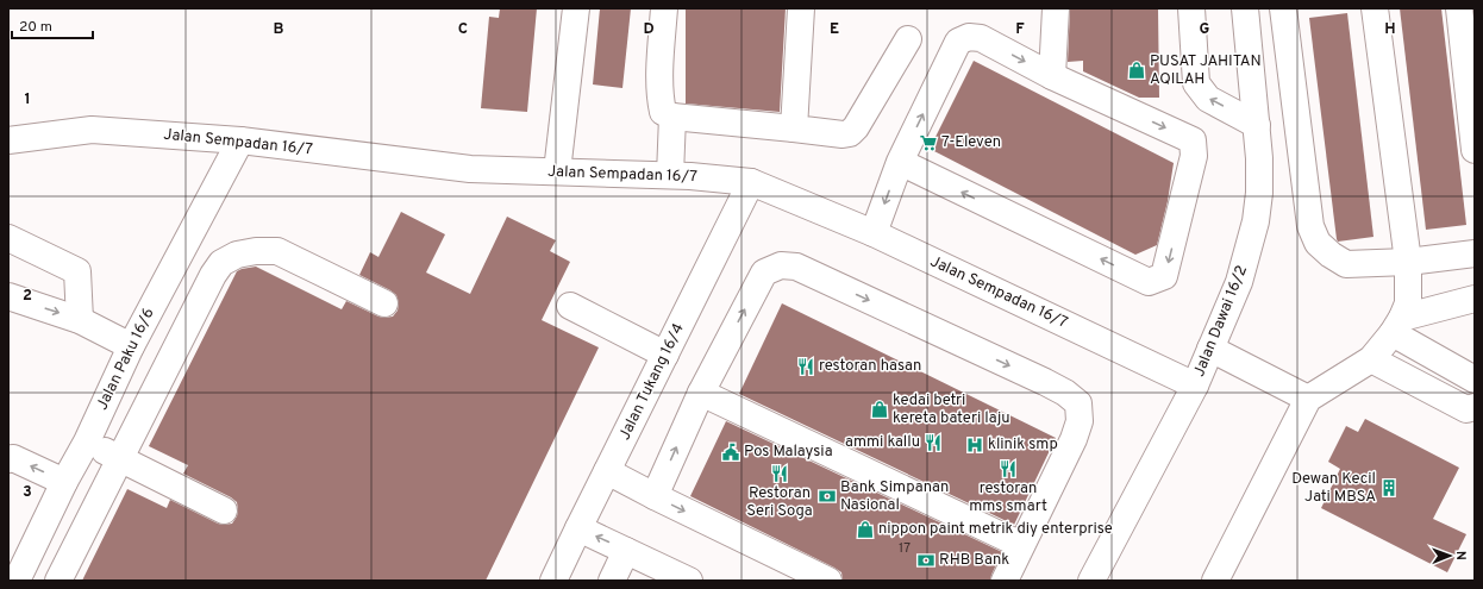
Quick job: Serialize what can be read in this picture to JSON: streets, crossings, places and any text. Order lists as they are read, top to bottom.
{
  "streets": {
    "street": [
      "Jalan Sempadan 16/7",
      "Jalan Dawai 16/2",
      "Jalan Paku 16/6",
      "Jalan Tukang 16/4"
    ]
  },
  "crossings": [
    ["Jalan Sempadan 16/7", "Jalan Dawai 16/2"],
    ["Jalan Sempadan 16/7", "Jalan Paku 16/6"],
    ["Jalan Sempadan 16/7", "Jalan Tukang 16/4"]
  ],
  "places": {
    "shop": ["PUSAT JAHITAN AQILAH", "kedai betri kereta bateri laju", "nippon paint metrik diy enterprise"],
    "supermarket": ["7-Eleven"],
    "restaurant": [
      "restoran hasan",
      "ammi kallu",
      "restoran mms smart",
      "Restoran Seri Soga"
    ],
    "hospital": ["klinik smp"],
    "public building": ["Pos Malaysia"],
    "building": ["Dewan Kecil Jati MBSA"],
    "bank": ["Bank Simpanan Nasional", "RHB Bank"]
  },
  "house_numbers": ["17"],
  "scale_bar": "20 m",
  "north": "right",
  "grid": {
    "columns": [
      "B",
      "C",
      "D",
      "E",
      "F",
      "G",
      "H"
    ],
    "rows": ["1", "2", "3"]
  }
}
